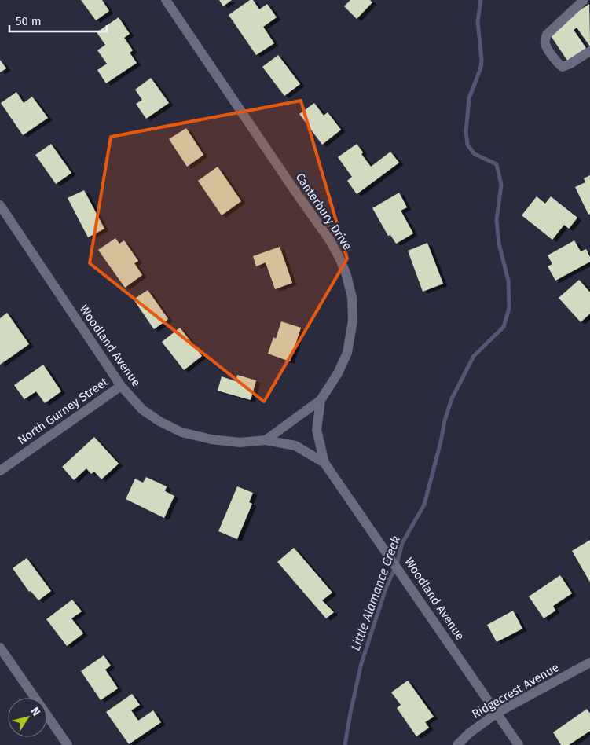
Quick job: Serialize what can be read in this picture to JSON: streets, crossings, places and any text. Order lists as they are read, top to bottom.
{
  "streets": {
    "street": [
      "Canterbury Drive",
      "Woodland Avenue",
      "North Gurney Street",
      "Ridgecrest Avenue"
    ]
  },
  "crossings": [
    ["Canterbury Drive", "Woodland Avenue"],
    ["Woodland Avenue", "North Gurney Street"],
    ["Woodland Avenue", "Ridgecrest Avenue"]
  ],
  "water": ["Little Alamance Creek"],
  "scale_bar": "50 m",
  "north": "top right"
}
